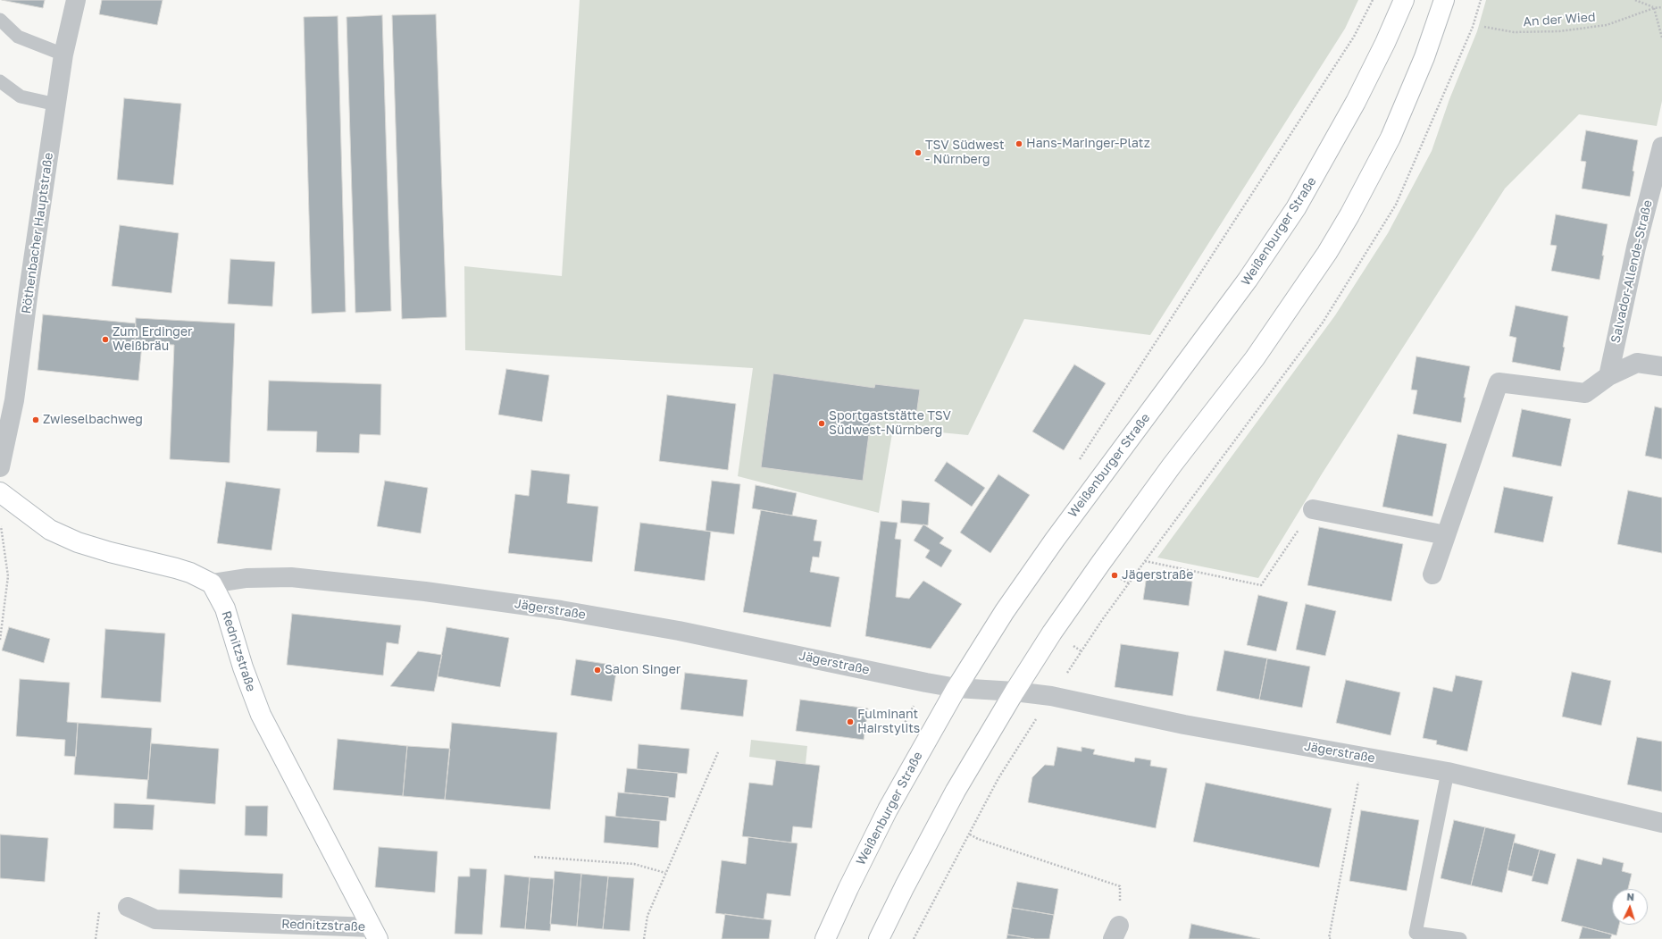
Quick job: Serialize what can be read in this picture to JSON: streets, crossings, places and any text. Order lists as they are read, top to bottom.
{
  "streets": {
    "main road": ["Weißenburger Straße", "Rednitzstraße"],
    "street": ["Röthenbacher Hauptstraße", "Salvador-Allende-Straße", "Jägerstraße"],
    "path": ["An der Wied"]
  },
  "crossings": [
    ["Weißenburger Straße", "Jägerstraße"],
    ["Jägerstraße", "Rednitzstraße"]
  ],
  "places": [
    "Hans-Maringer-Platz",
    "TSV Südwest - Nürnberg",
    "Zum Erdinger Weißbräu",
    "Zwieselbachweg",
    "Sportgaststätte TSV Südwest-Nürnberg",
    "Jägerstraße",
    "Salon Singer",
    "Fulminant Hairstylits"
  ],
  "north": "top"
}
